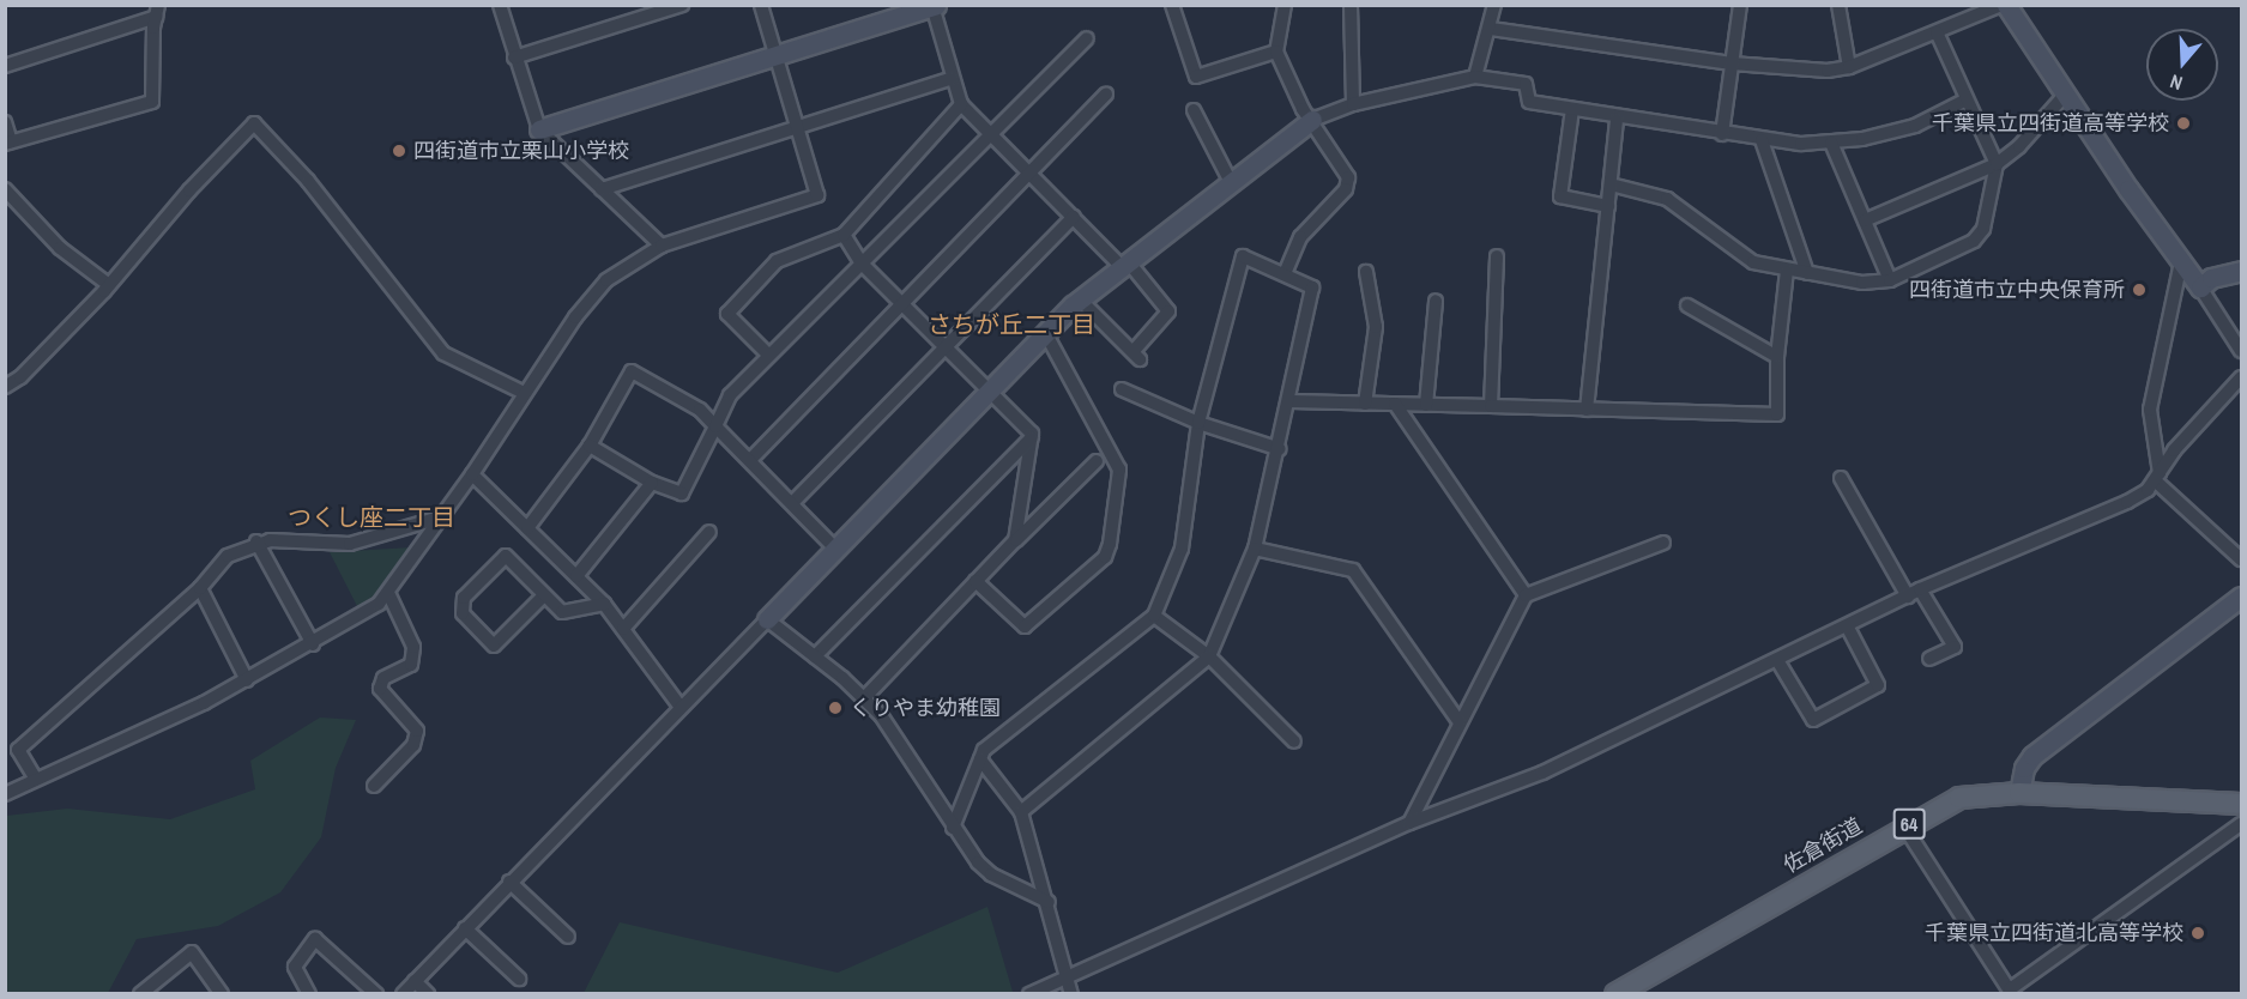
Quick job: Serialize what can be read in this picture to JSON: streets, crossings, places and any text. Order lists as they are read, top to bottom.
{
  "streets": {
    "main road": ["64", "佐倉街道"]
  },
  "districts": ["さちが丘二丁目", "つくし座二丁目"],
  "places": [
    "千葉県立四街道高等学校",
    "四街道市立栗山小学校",
    "四街道市立中央保育所",
    "くりやま幼稚園",
    "千葉県立四街道北高等学校"
  ],
  "north": "bottom"
}
